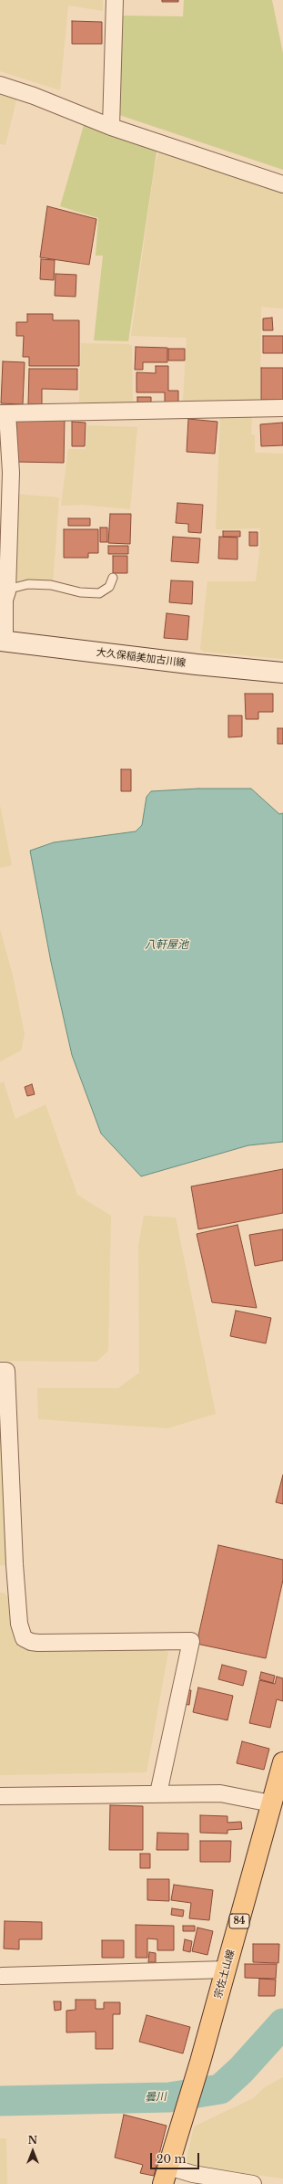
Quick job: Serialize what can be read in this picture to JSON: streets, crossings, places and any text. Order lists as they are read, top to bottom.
{
  "streets": {
    "main road": ["大久保稲美加古川線", "84", "宗佐土山線"]
  },
  "water": ["八軒屋池", "曇川"],
  "scale_bar": "20 m",
  "north": "top"
}
